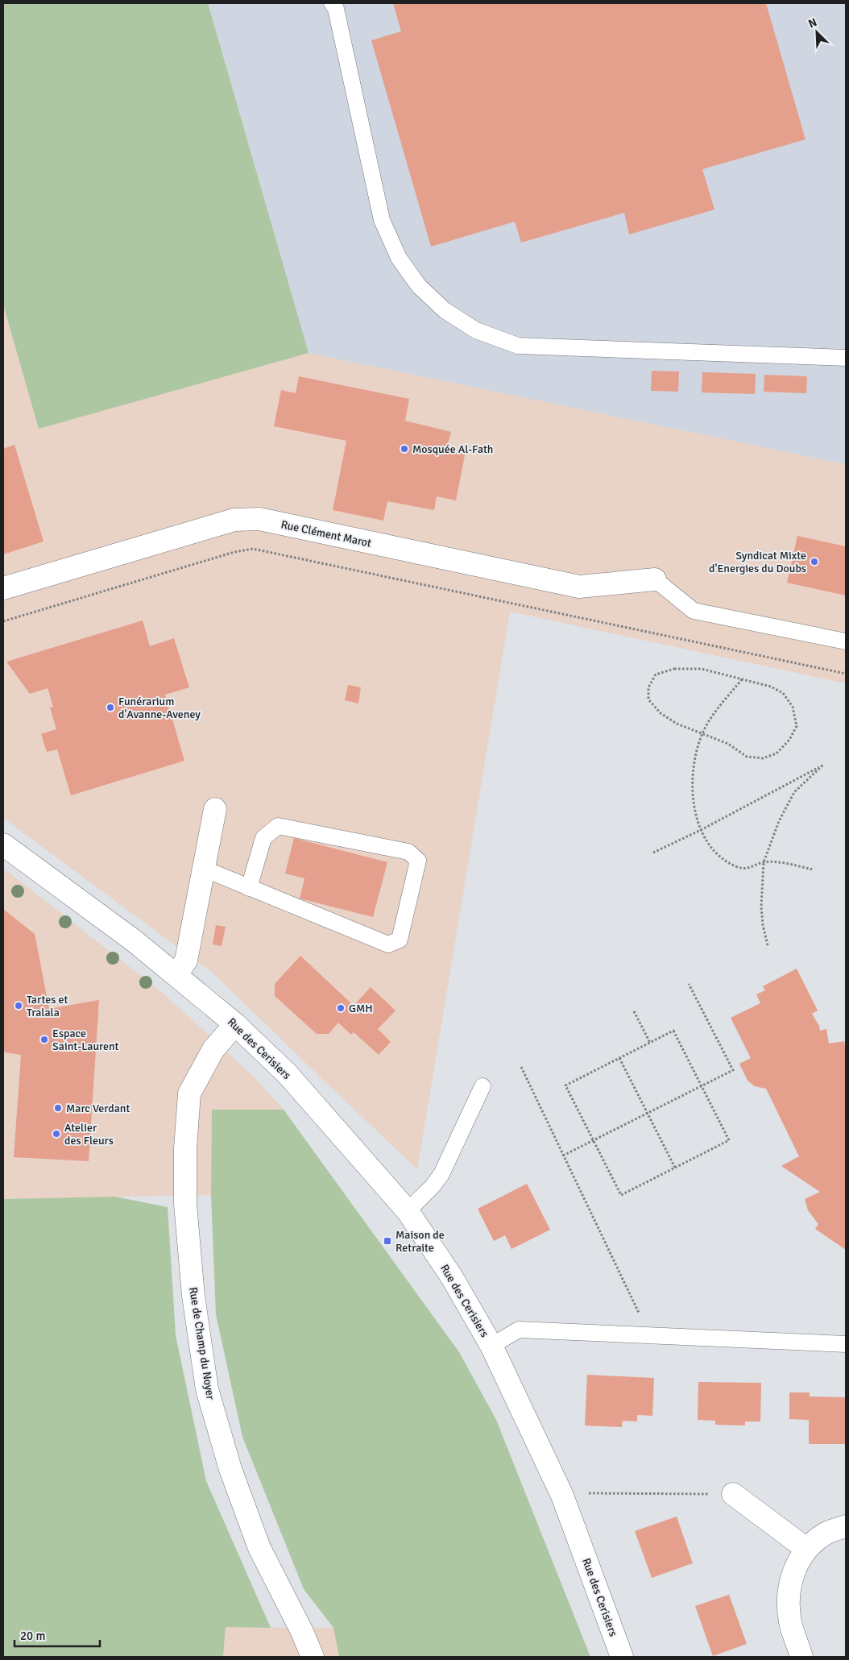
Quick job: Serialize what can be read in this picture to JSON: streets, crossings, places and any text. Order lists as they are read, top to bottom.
{
  "streets": {
    "street": ["Rue Clément Marot", "Rue des Cerisiers", "Rue de Champ du Noyer"]
  },
  "crossings": [
    ["Rue des Cerisiers", "Rue de Champ du Noyer"]
  ],
  "places": {
    "other": [
      "Mosquée Al-Fath",
      "Syndicat Mixte d'Energies du Doubs",
      "Funérarium d'Avanne-Aveney",
      "Tartes et Tralala",
      "GMH",
      "Espace Saint-Laurent",
      "Marc Verdant",
      "Atelier des Fleurs"
    ],
    "transit": ["Maison de Retraite"]
  },
  "scale_bar": "20 m",
  "north": "top left"
}
